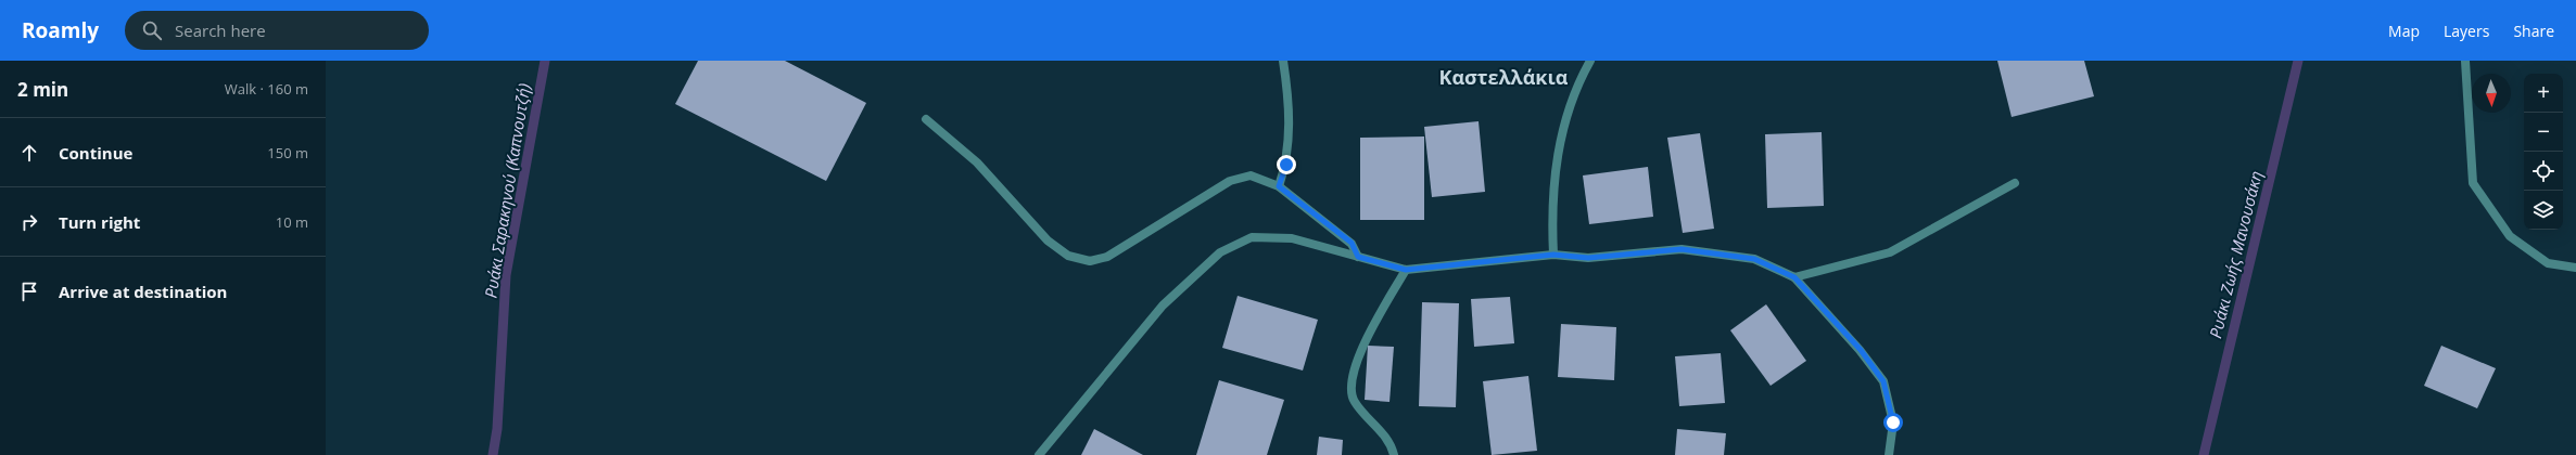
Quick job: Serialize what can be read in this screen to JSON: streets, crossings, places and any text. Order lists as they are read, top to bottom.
{
  "districts": ["Καστελλάκια"],
  "water": ["Ρυάκι Σαρακηνού (Καπνουτζή)", "Ρυάκι Ζωής Μανουσάκη"],
  "north": "bottom",
  "page": {
    "header": "Roamly",
    "search": "Search here",
    "nav": ["Map", "Layers", "Share"],
    "heading": ["2 min", "Walk · 160 m"],
    "map_buttons": ["+", "−"],
    "list": [
      ["Continue", "150 m"],
      ["Turn right", "10 m"],
      "Arrive at destination"
    ]
  }
}
